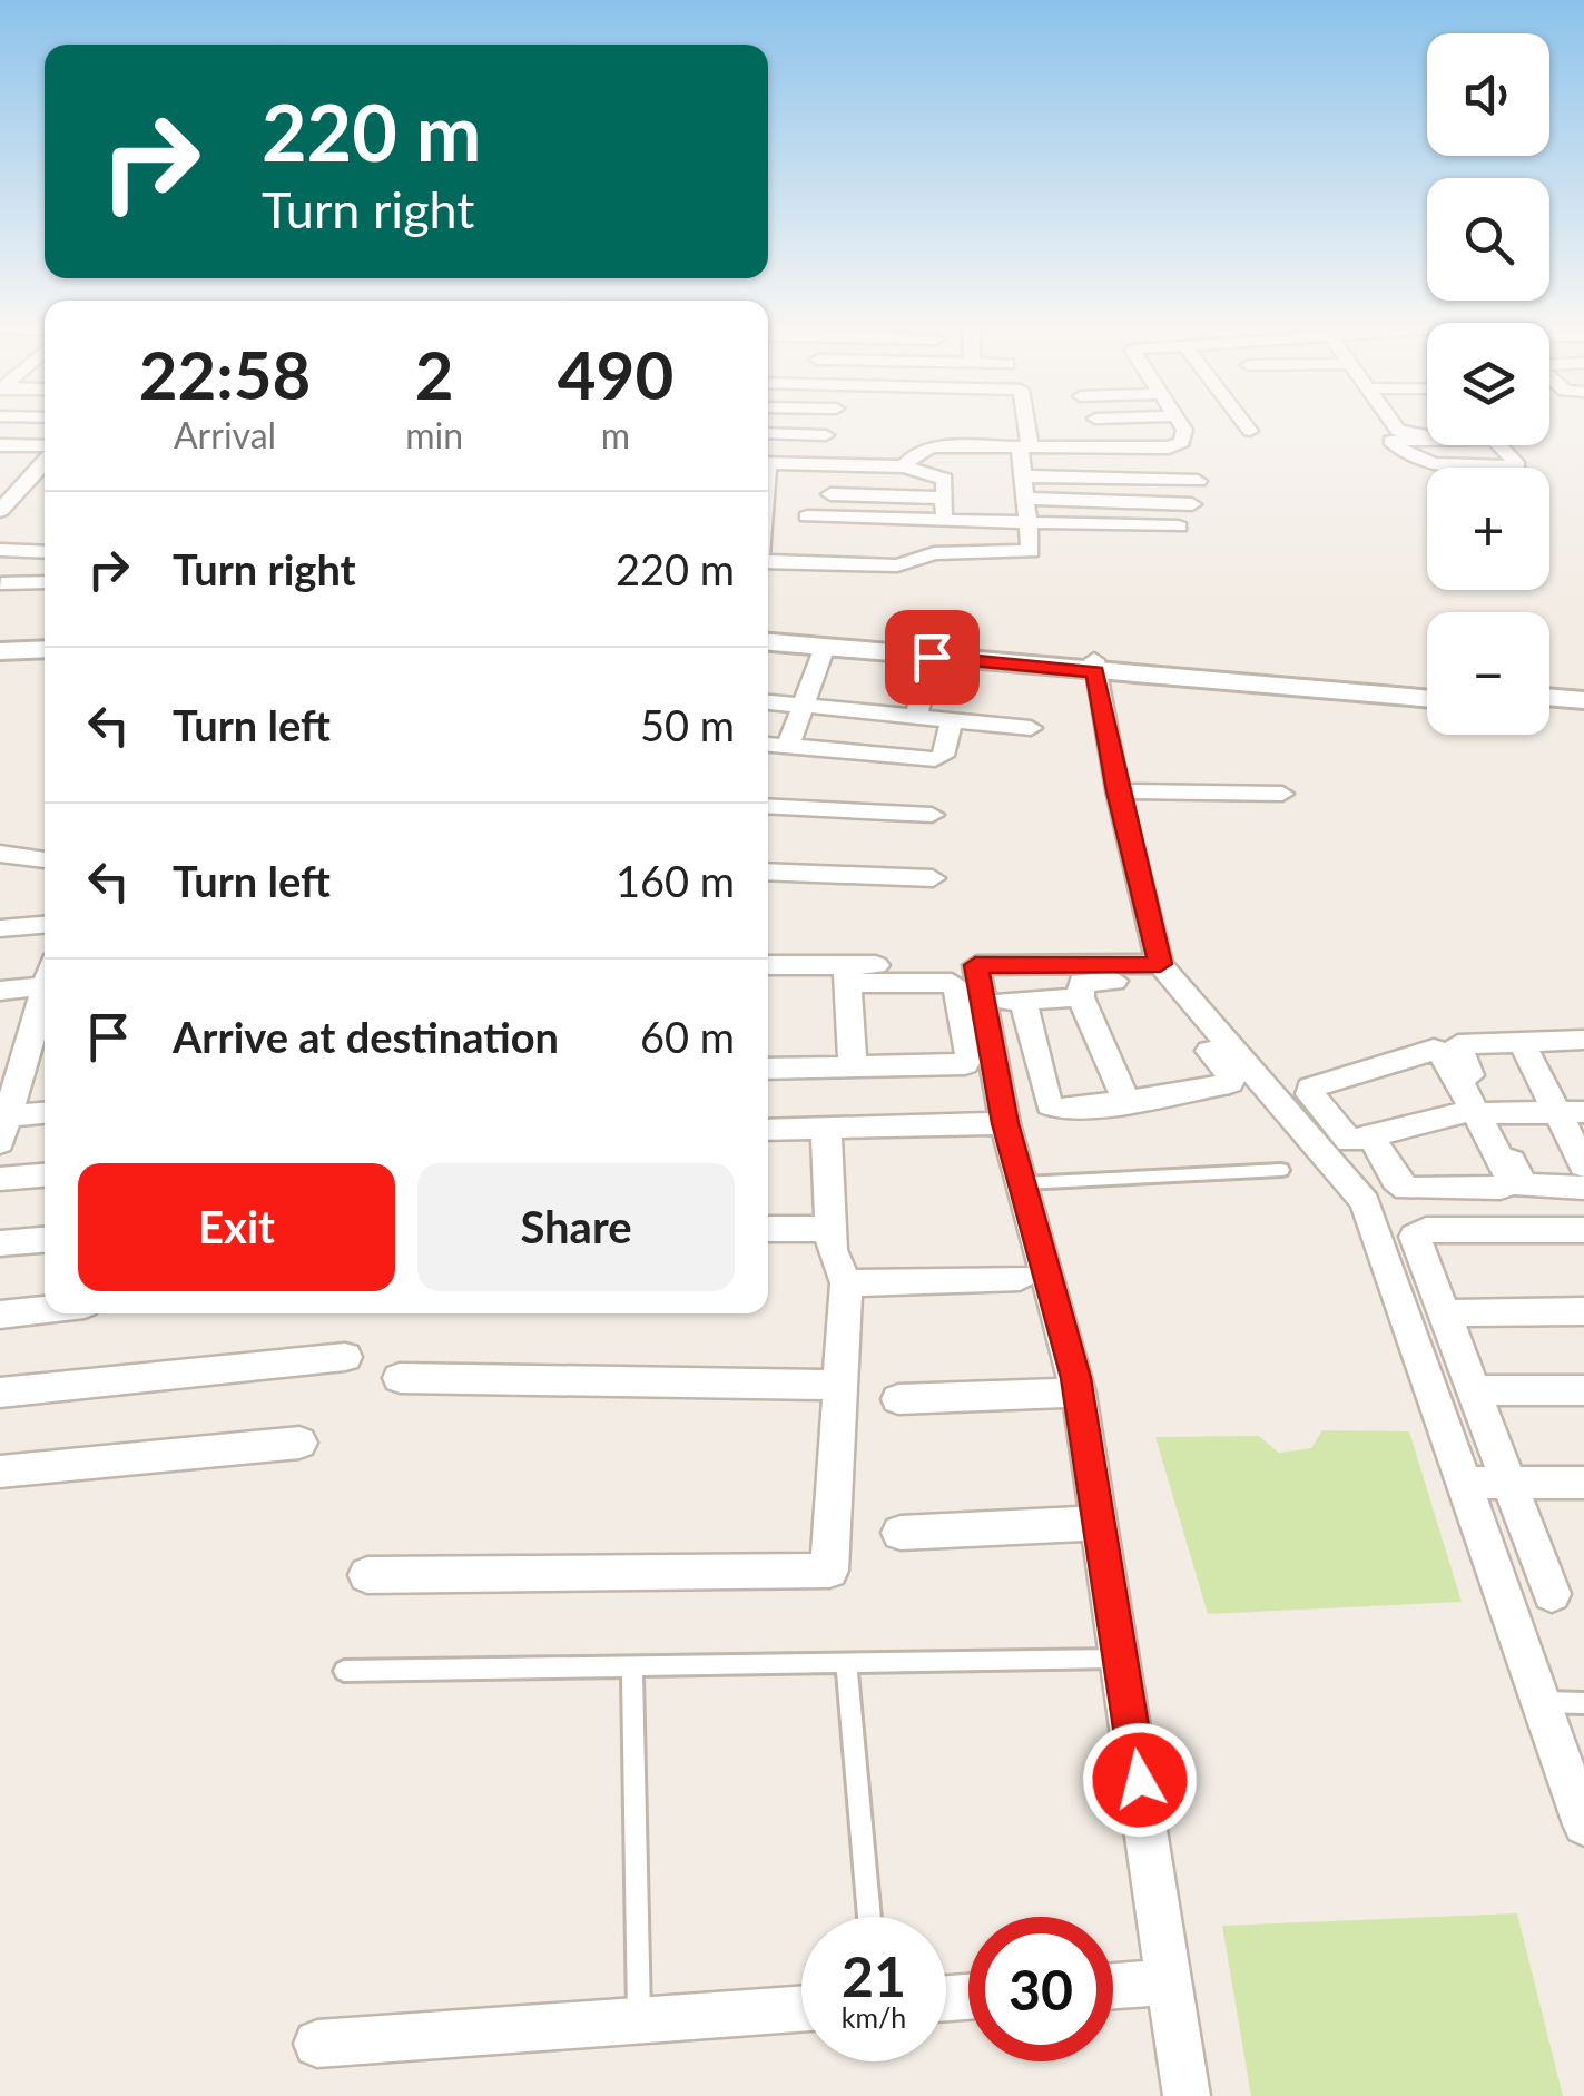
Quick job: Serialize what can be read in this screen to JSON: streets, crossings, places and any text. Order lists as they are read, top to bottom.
{
  "page": {
    "map_buttons": ["+", "−"],
    "turn": ["220 m", "Turn right"],
    "eta": [
      "22:58",
      "Arrival",
      "2",
      "min",
      "490",
      "m"
    ],
    "list": [
      {
        "name": "Turn right",
        "value": "220 m"
      },
      {
        "name": "Turn left",
        "value": "50 m"
      },
      {
        "name": "Turn left",
        "value": "160 m"
      },
      {
        "name": "Arrive at destination",
        "value": "60 m"
      }
    ],
    "buttons": ["Exit", "Share"],
    "speed": "21 km/h",
    "limit": "30"
  }
}
